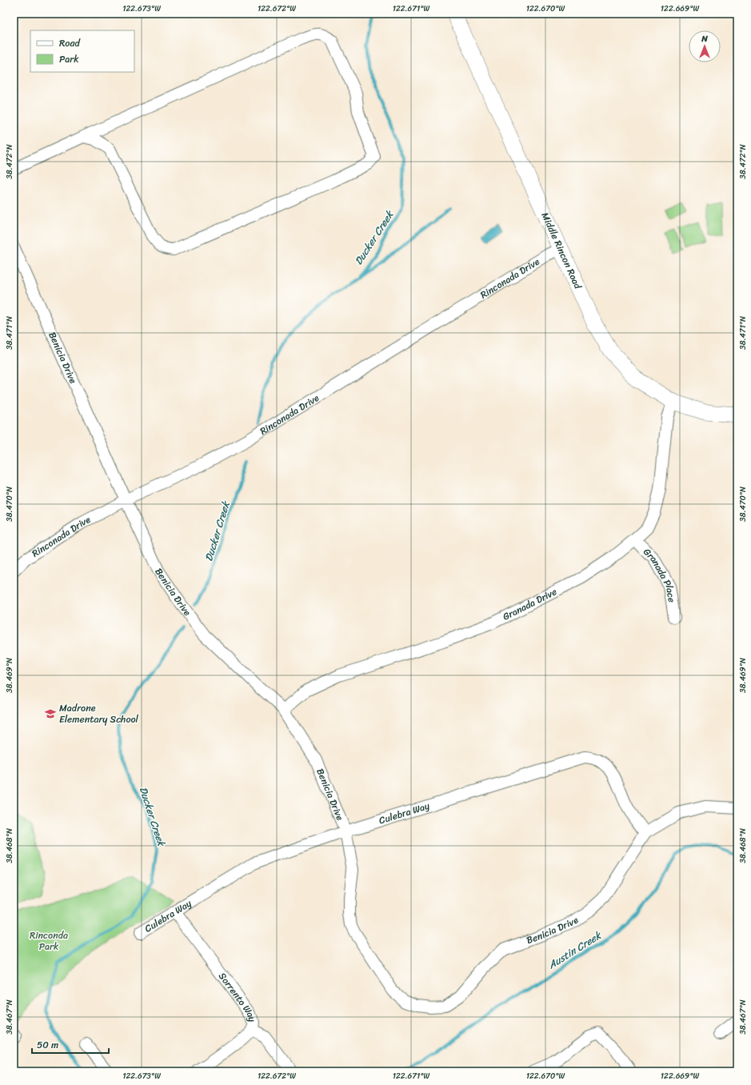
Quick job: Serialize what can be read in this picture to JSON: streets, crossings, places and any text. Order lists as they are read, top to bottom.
{
  "streets": {
    "street": [
      "Middle Rincon Road",
      "Rinconada Drive",
      "Benicia Drive",
      "Granada Place",
      "Granada Drive",
      "Culebra Way",
      "Sorrento Way"
    ]
  },
  "crossings": [
    ["Middle Rincon Road", "Rinconada Drive"],
    ["Middle Rincon Road", "Granada Drive"],
    ["Rinconada Drive", "Benicia Drive"],
    ["Benicia Drive", "Granada Drive"],
    ["Benicia Drive", "Culebra Way"],
    ["Granada Place", "Granada Drive"],
    ["Culebra Way", "Sorrento Way"]
  ],
  "water": ["Ducker Creek", "Austin Creek"],
  "parks": ["Rinconda Park"],
  "places": {
    "school or university": ["Madrone Elementary School"]
  },
  "legend": ["Road", "Park"],
  "scale_bar": "50 m",
  "north": "top",
  "coordinates": [
    "122.673°W",
    "122.672°W",
    "122.671°W",
    "122.670°W",
    "122.669°W",
    "38.472°N",
    "38.471°N",
    "38.470°N",
    "38.469°N",
    "38.468°N",
    "38.467°N"
  ]
}
